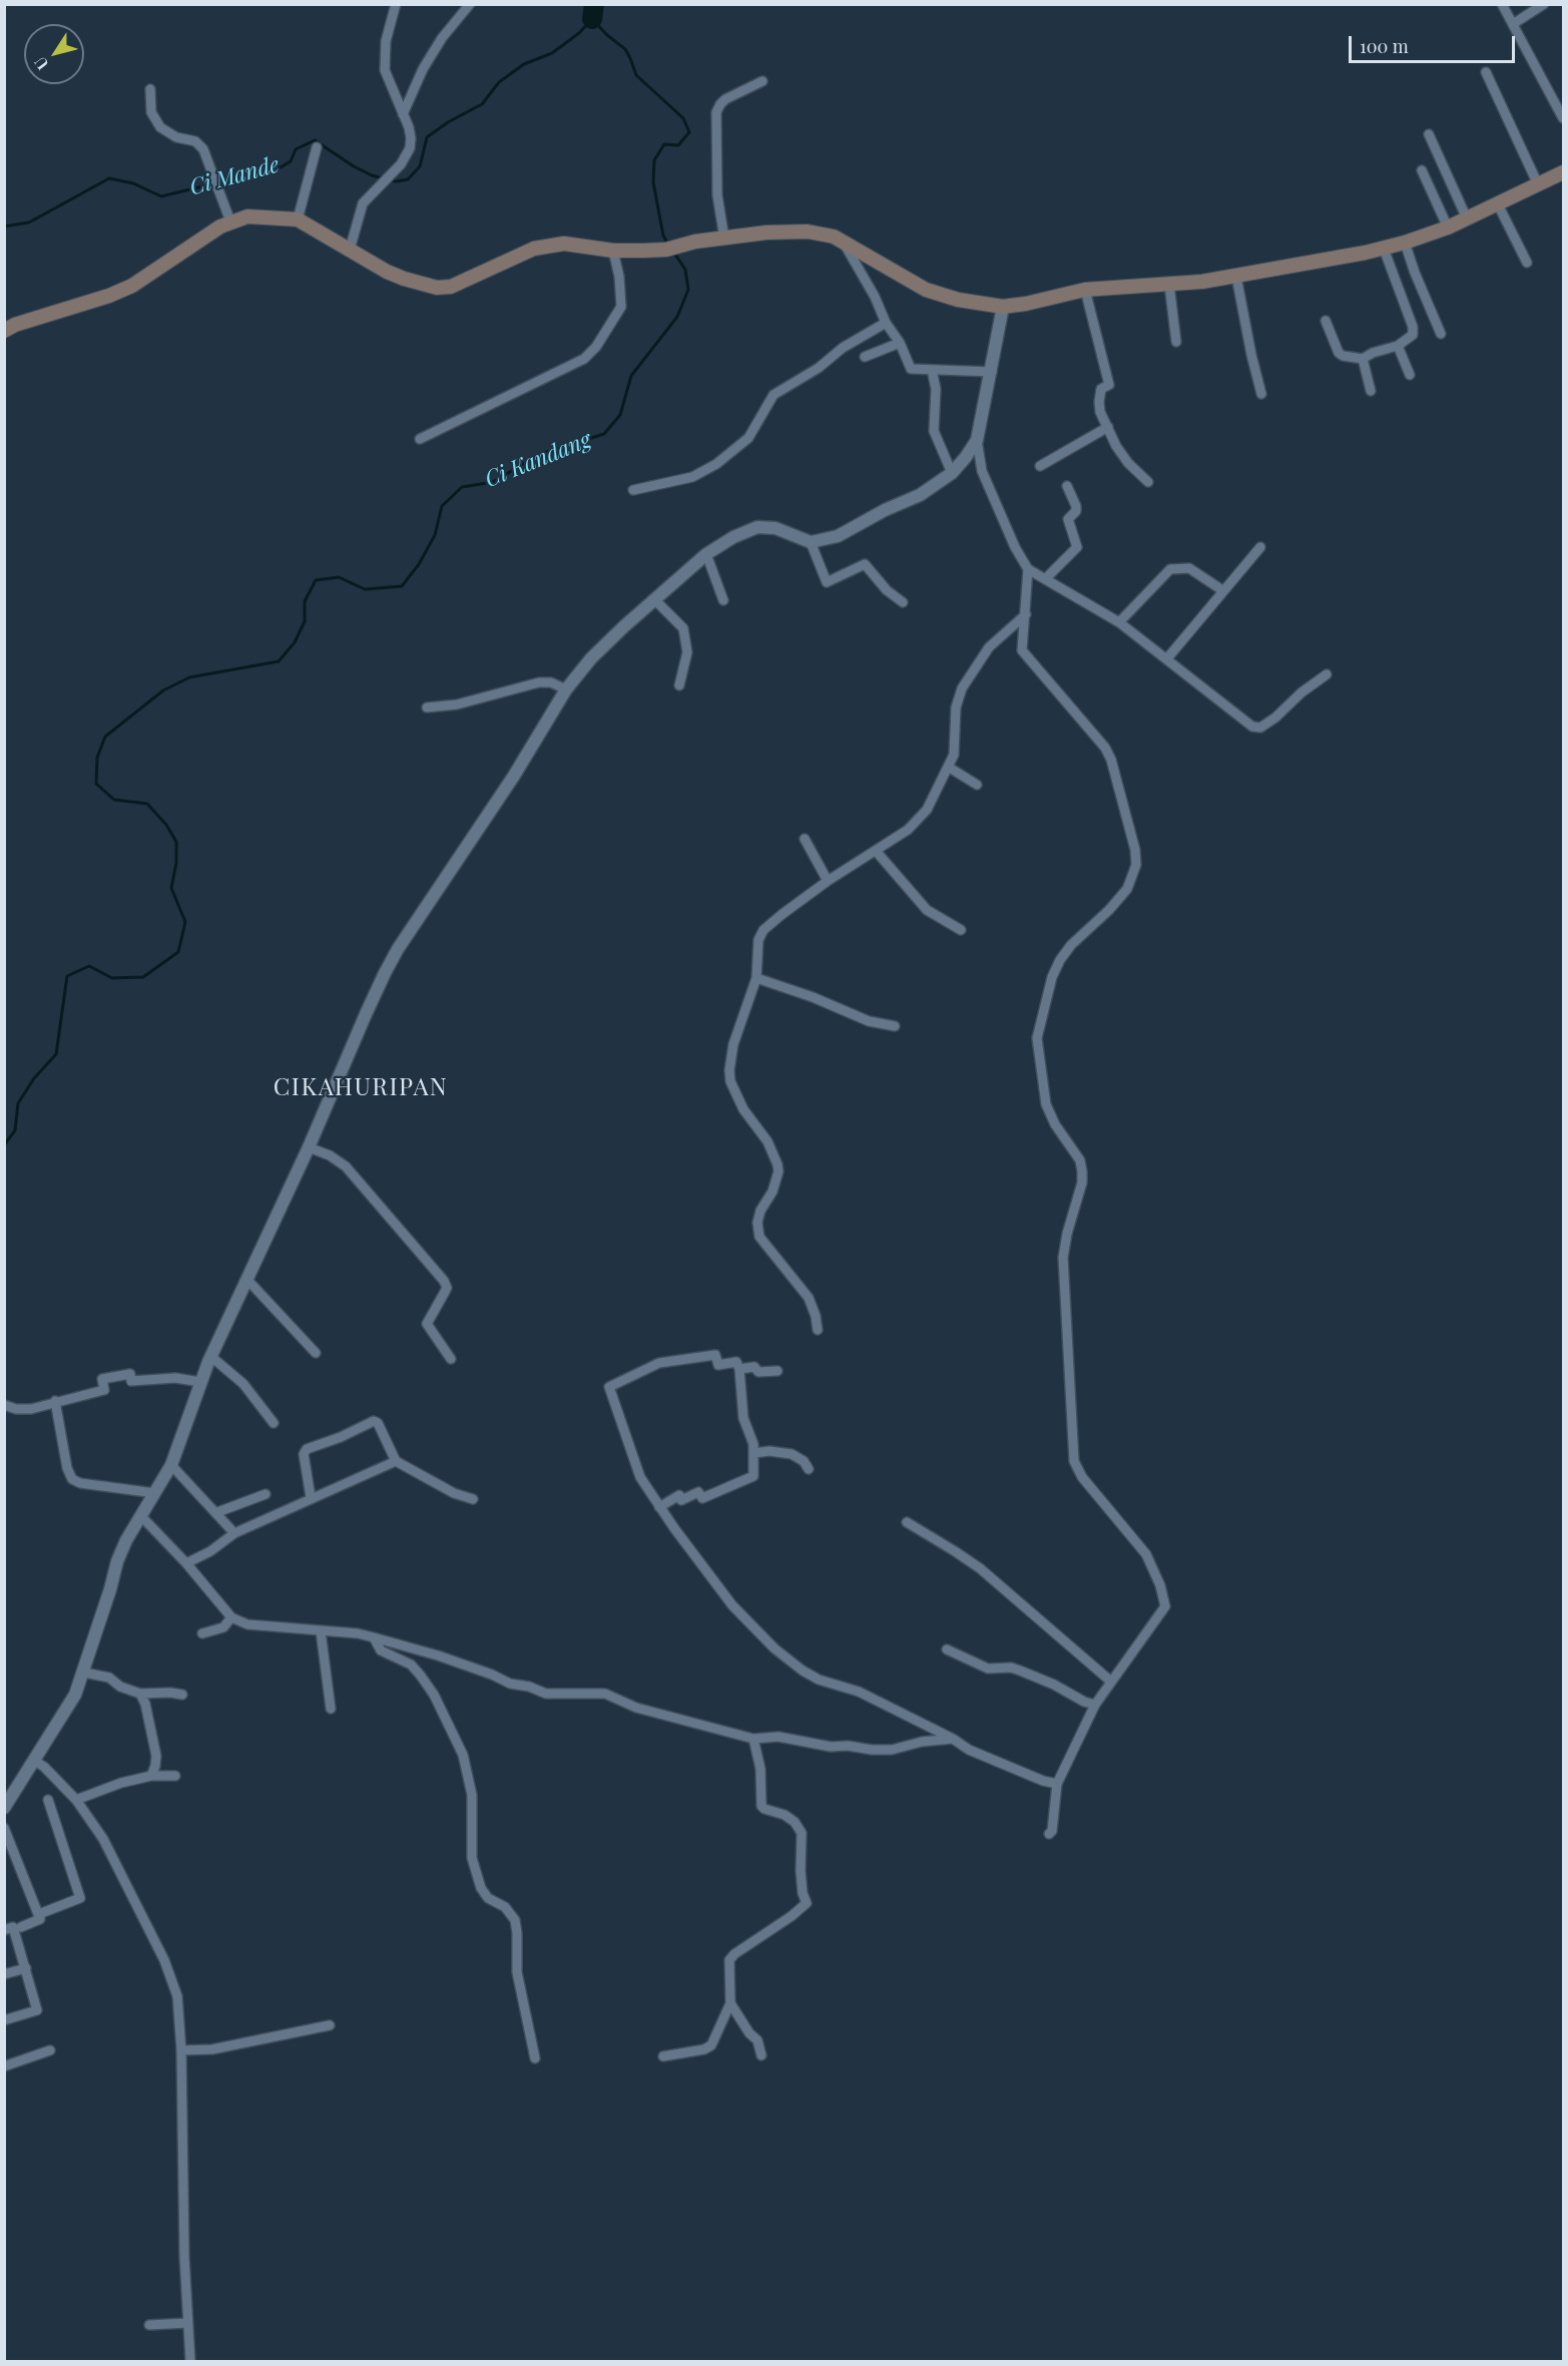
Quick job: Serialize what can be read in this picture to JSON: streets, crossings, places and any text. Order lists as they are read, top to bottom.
{
  "districts": ["CIKAHURIPAN"],
  "water": ["Ci Mande", "Ci Kandang"],
  "scale_bar": "100 m",
  "north": "bottom left"
}
